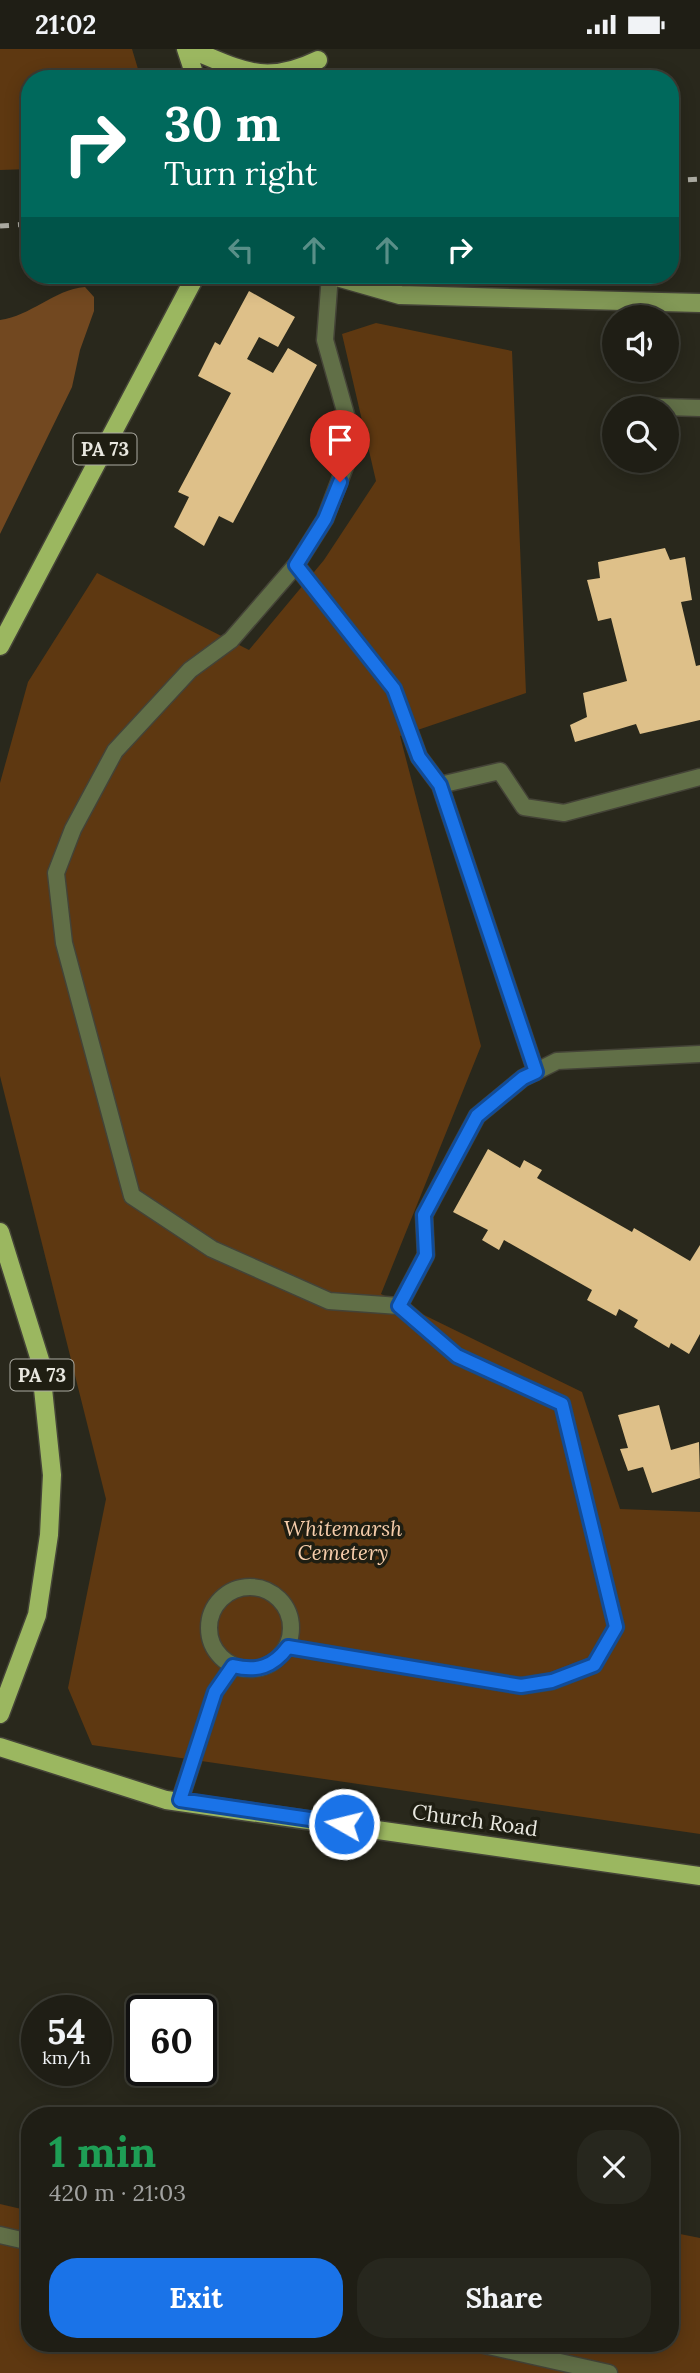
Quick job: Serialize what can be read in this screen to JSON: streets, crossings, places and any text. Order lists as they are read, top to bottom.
{
  "streets": {
    "main road": ["PA 73", "Church Road"]
  },
  "parks": ["Whitemarsh Cemetery"],
  "page": {
    "status": "21:02",
    "turn": ["30 m", "Turn right"],
    "speed": "54 km/h",
    "limit": "60",
    "heading": ["1 min", "420 m · 21:03"],
    "buttons": ["Exit", "Share"]
  }
}
